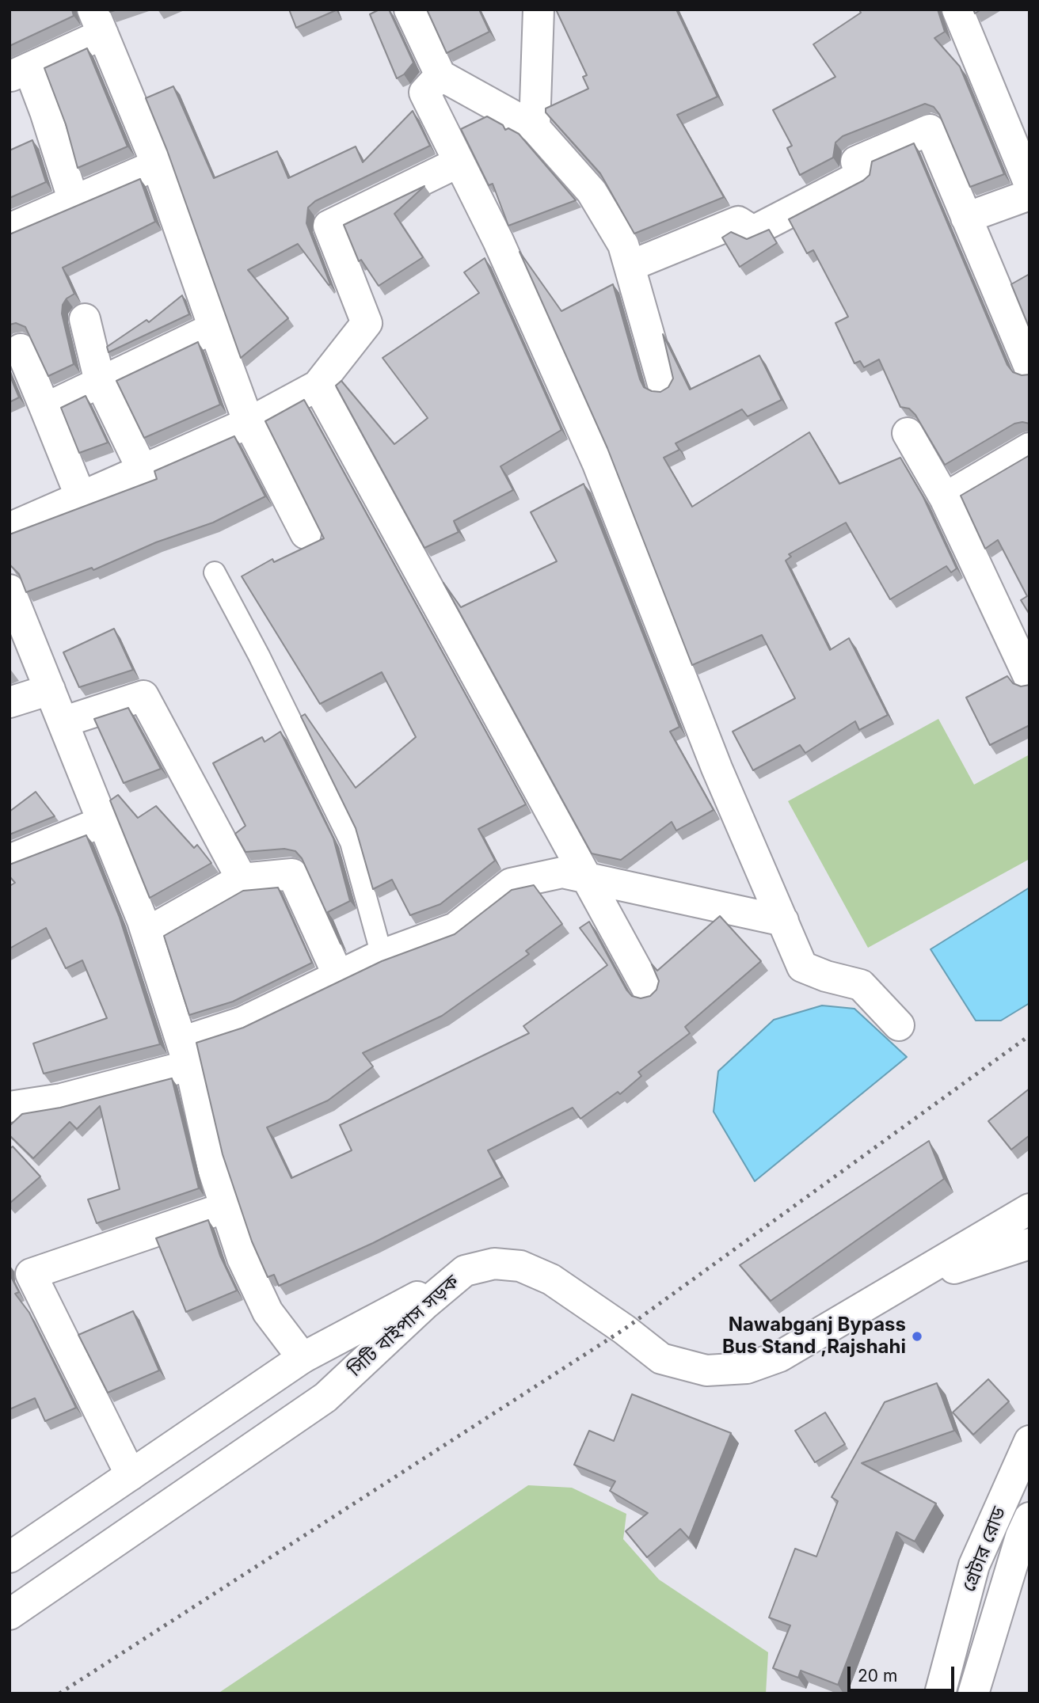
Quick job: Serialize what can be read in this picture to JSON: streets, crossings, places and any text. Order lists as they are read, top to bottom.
{
  "streets": {
    "main road": ["সিটি বাইপাস সড়ক", "গ্রেটার রোড"]
  },
  "places": ["Nawabganj Bypass Bus Stand ,Rajshahi"],
  "scale_bar": "20 m"
}
